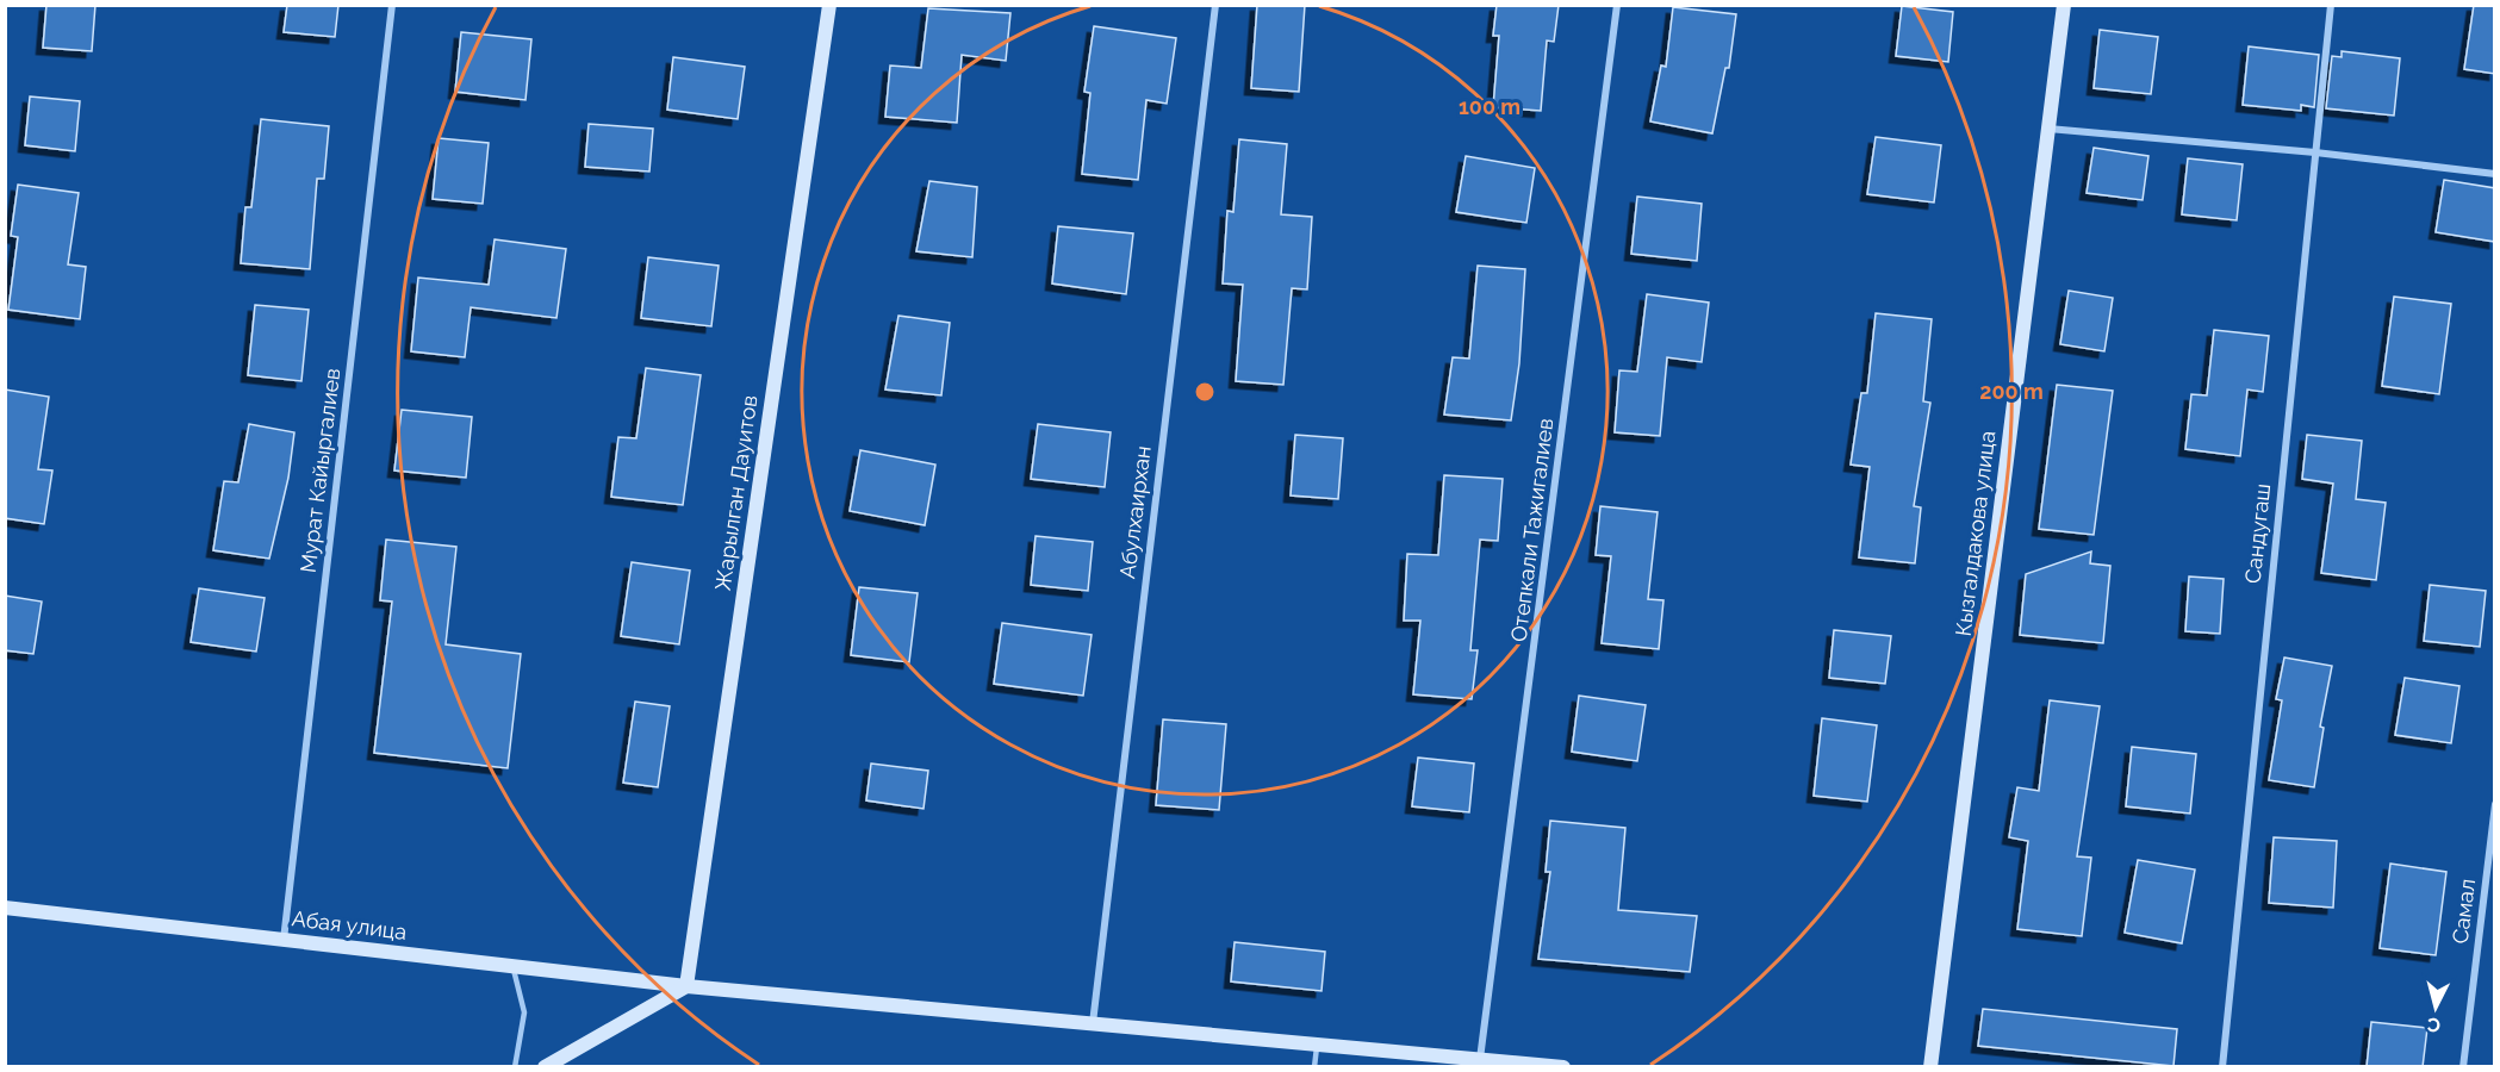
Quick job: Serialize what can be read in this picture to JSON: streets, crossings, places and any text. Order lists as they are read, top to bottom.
{
  "streets": {
    "street": [
      "Мурат Кайыргалиев",
      "Жарылган Дауитов",
      "Абулхаирхан",
      "Отепкали Тажигалиев",
      "Кызгалдакова улица",
      "Сандугаш",
      "Самал",
      "Абая улица"
    ]
  },
  "crossings": [
    ["Мурат Кайыргалиев", "Абая улица"],
    ["Жарылган Дауитов", "Абая улица"],
    ["Абулхаирхан", "Абая улица"],
    ["Отепкали Тажигалиев", "Абая улица"]
  ],
  "north": "bottom",
  "rings": ["100 m", "200 m"]
}
